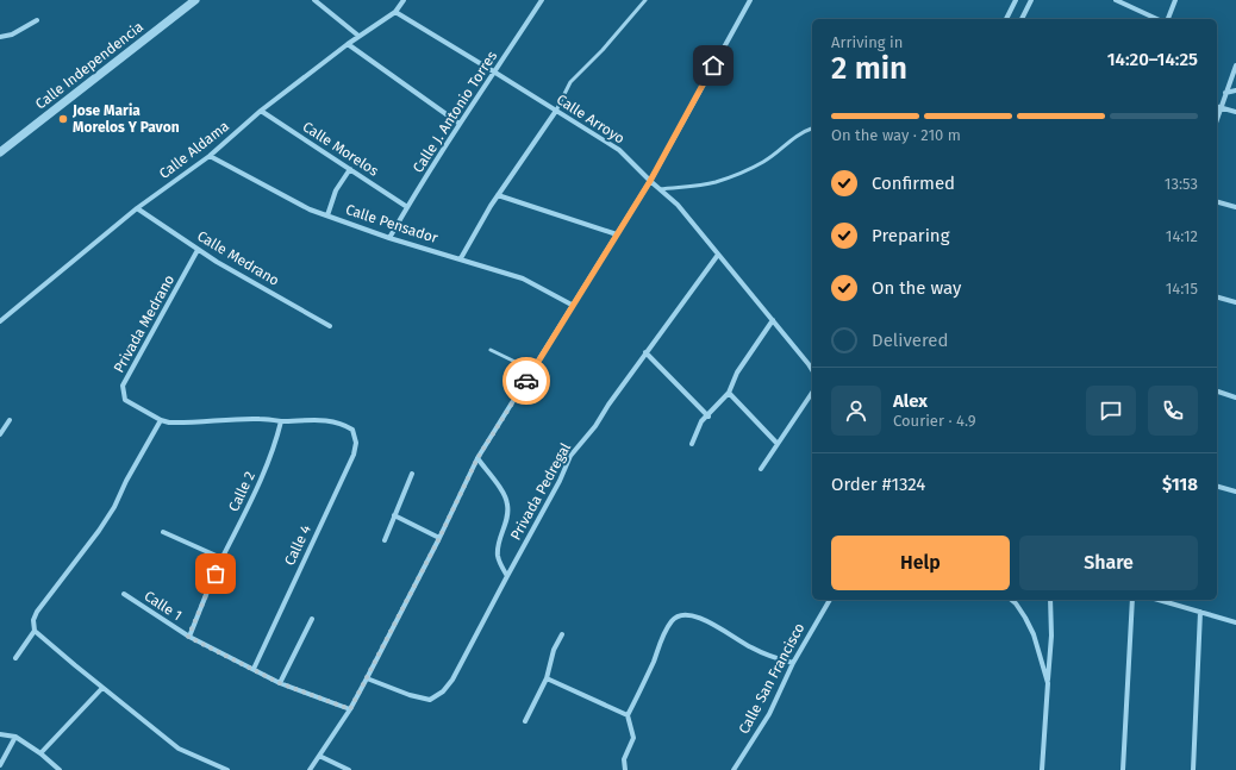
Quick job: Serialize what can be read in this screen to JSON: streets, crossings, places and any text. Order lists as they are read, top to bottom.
{
  "streets": {
    "street": [
      "Calle Independencia",
      "Calle J. Antonio Torres",
      "Calle Arroyo",
      "Calle Morelos",
      "Calle Aldama",
      "Calle Pensador",
      "Calle Medrano",
      "Privada Medrano",
      "Calle 2",
      "Privada Pedregal",
      "Calle 4",
      "Calle 1",
      "Calle San Francisco"
    ]
  },
  "crossings": [
    ["Calle J. Antonio Torres", "Calle Arroyo"],
    ["Calle J. Antonio Torres", "Calle Morelos"],
    ["Calle J. Antonio Torres", "Calle Pensador"],
    ["Calle Arroyo", "Calle Aldama"],
    ["Calle Arroyo", "Privada Pedregal"],
    ["Calle Morelos", "Calle Aldama"],
    ["Calle Aldama", "Calle Pensador"],
    ["Calle Aldama", "Calle Medrano"],
    ["Calle Medrano", "Privada Medrano"],
    ["Calle 2", "Calle 4"],
    ["Calle 2", "Calle 1"],
    ["Calle 4", "Calle 1"]
  ],
  "places": ["Jose Maria Morelos Y Pavon"],
  "page": {
    "heading": ["2 min", "Arriving in", "14:20–14:25"],
    "panel": [
      "Alex",
      "Courier · 4.9",
      "Order #1324",
      "$118"
    ],
    "bar": "On the way · 210 m",
    "list": [
      ["Confirmed", "13:53"],
      ["Preparing", "14:12"],
      ["On the way", "14:15"],
      "Delivered"
    ],
    "buttons": ["Help", "Share"]
  }
}
